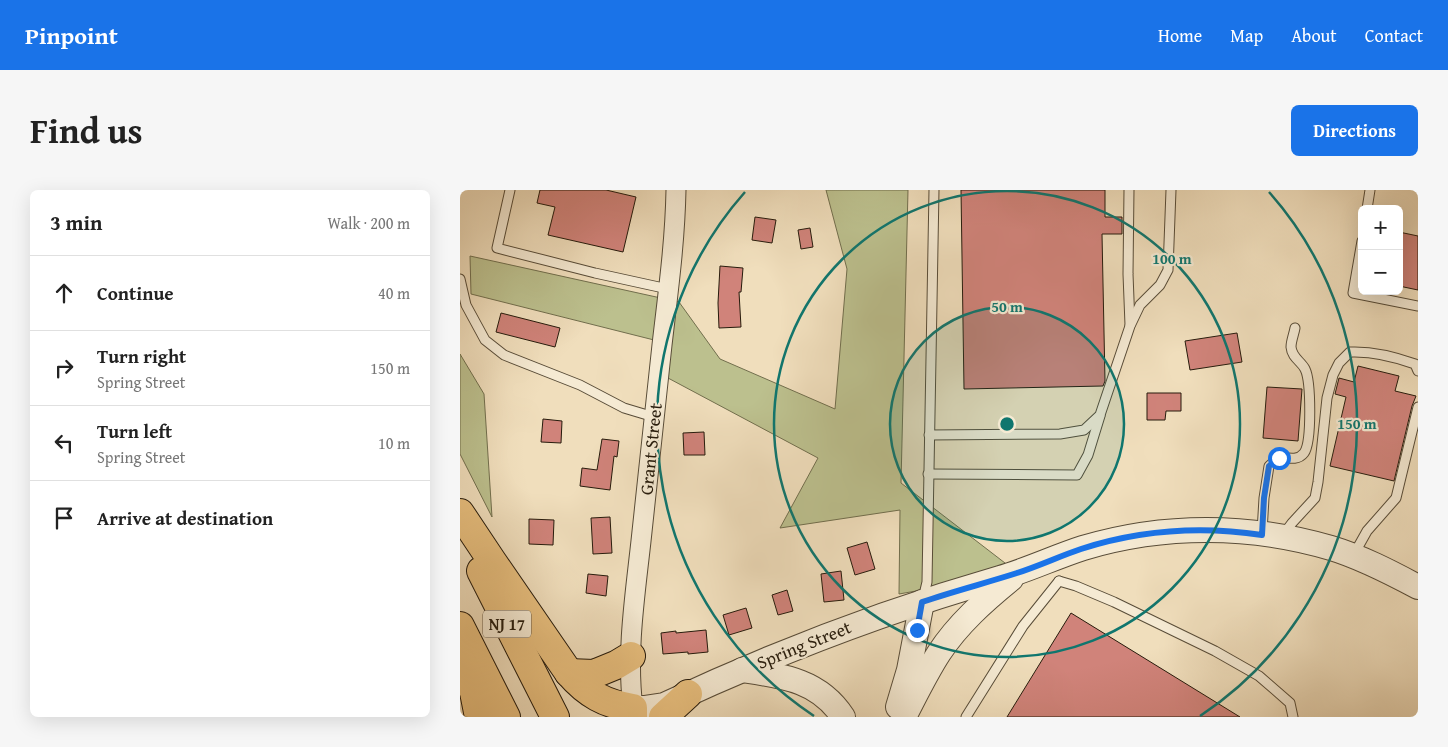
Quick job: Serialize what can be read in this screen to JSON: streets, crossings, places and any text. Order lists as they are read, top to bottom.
{
  "streets": {
    "highway": ["NJ 17"],
    "street": ["Grant Street", "Spring Street"]
  },
  "crossings": [
    ["Grant Street", "Spring Street"]
  ],
  "page": {
    "header": "Pinpoint",
    "nav": [
      "Home",
      "Map",
      "About",
      "Contact"
    ],
    "title": "Find us",
    "buttons": "Directions",
    "heading": ["3 min", "Walk · 200 m"],
    "map_buttons": ["+", "−"],
    "list": [
      ["Continue", "40 m"],
      ["Turn right", "Spring Street", "150 m"],
      ["Turn left", "Spring Street", "10 m"],
      "Arrive at destination"
    ]
  },
  "rings": ["100 m", "50 m", "150 m"]
}
